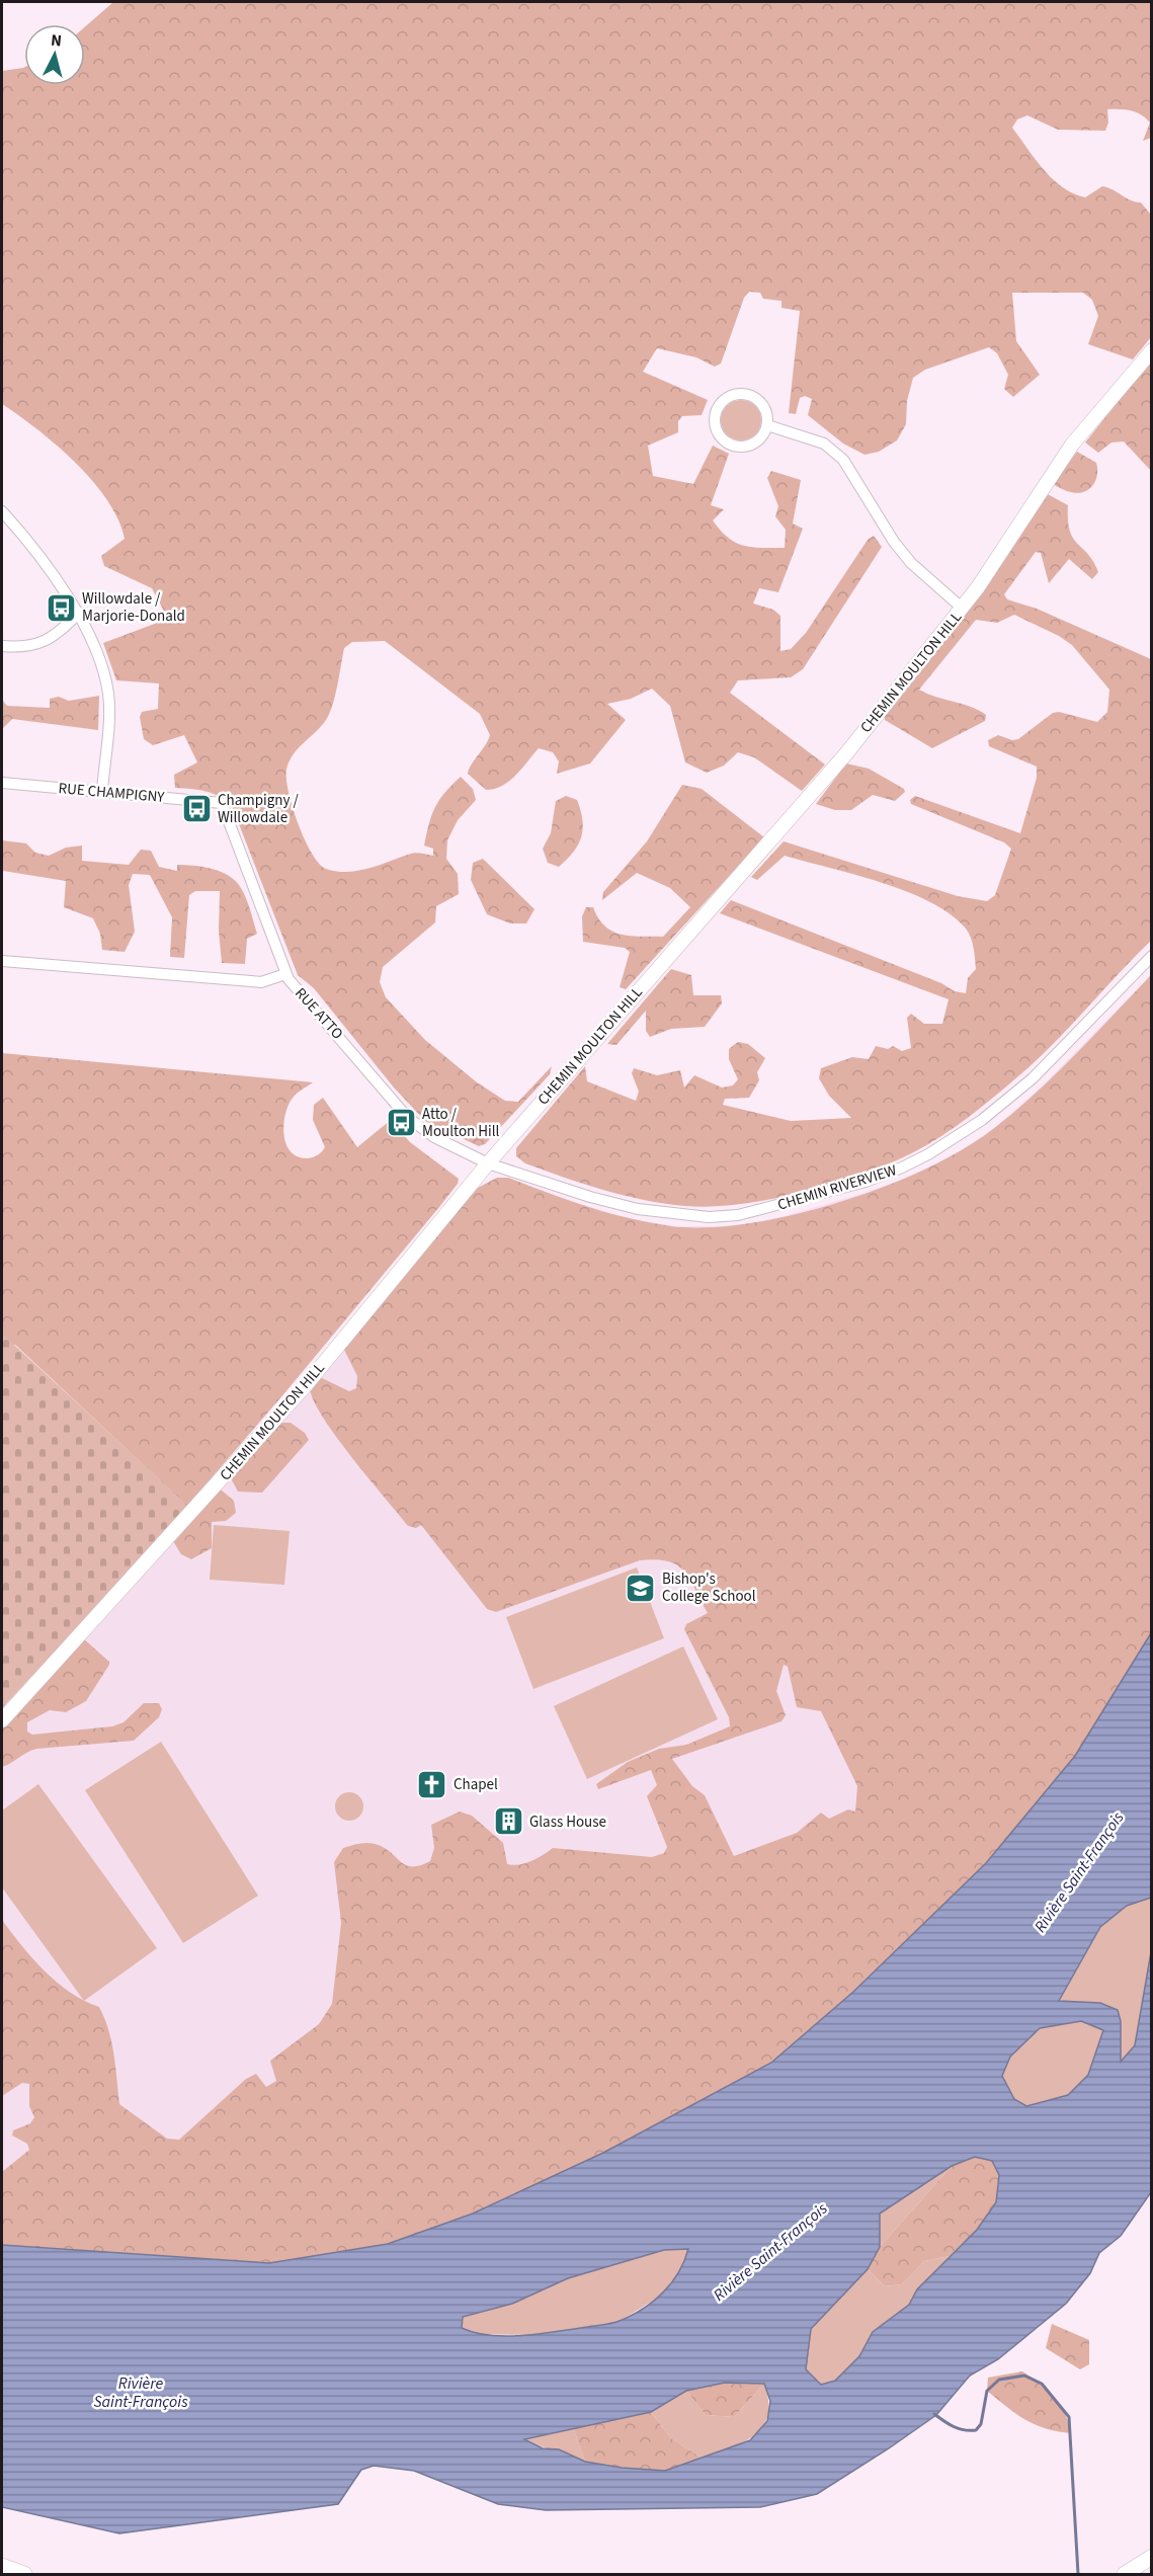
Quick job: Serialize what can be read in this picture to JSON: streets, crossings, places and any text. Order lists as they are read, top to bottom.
{
  "streets": {
    "street": [
      "CHEMIN MOULTON HILL",
      "RUE CHAMPIGNY",
      "RUE ATTO",
      "CHEMIN RIVERVIEW"
    ]
  },
  "crossings": [
    ["CHEMIN MOULTON HILL", "RUE ATTO"],
    ["CHEMIN MOULTON HILL", "CHEMIN RIVERVIEW"],
    ["RUE CHAMPIGNY", "RUE ATTO"],
    ["RUE ATTO", "CHEMIN RIVERVIEW"]
  ],
  "water": ["Rivière Saint-François"],
  "places": {
    "bus stop": ["Willowdale / Marjorie-Donald", "Champigny / Willowdale", "Atto / Moulton Hill"],
    "school or university": ["Bishop's College School"],
    "church": ["Chapel"],
    "building": ["Glass House"]
  },
  "north": "top"
}
